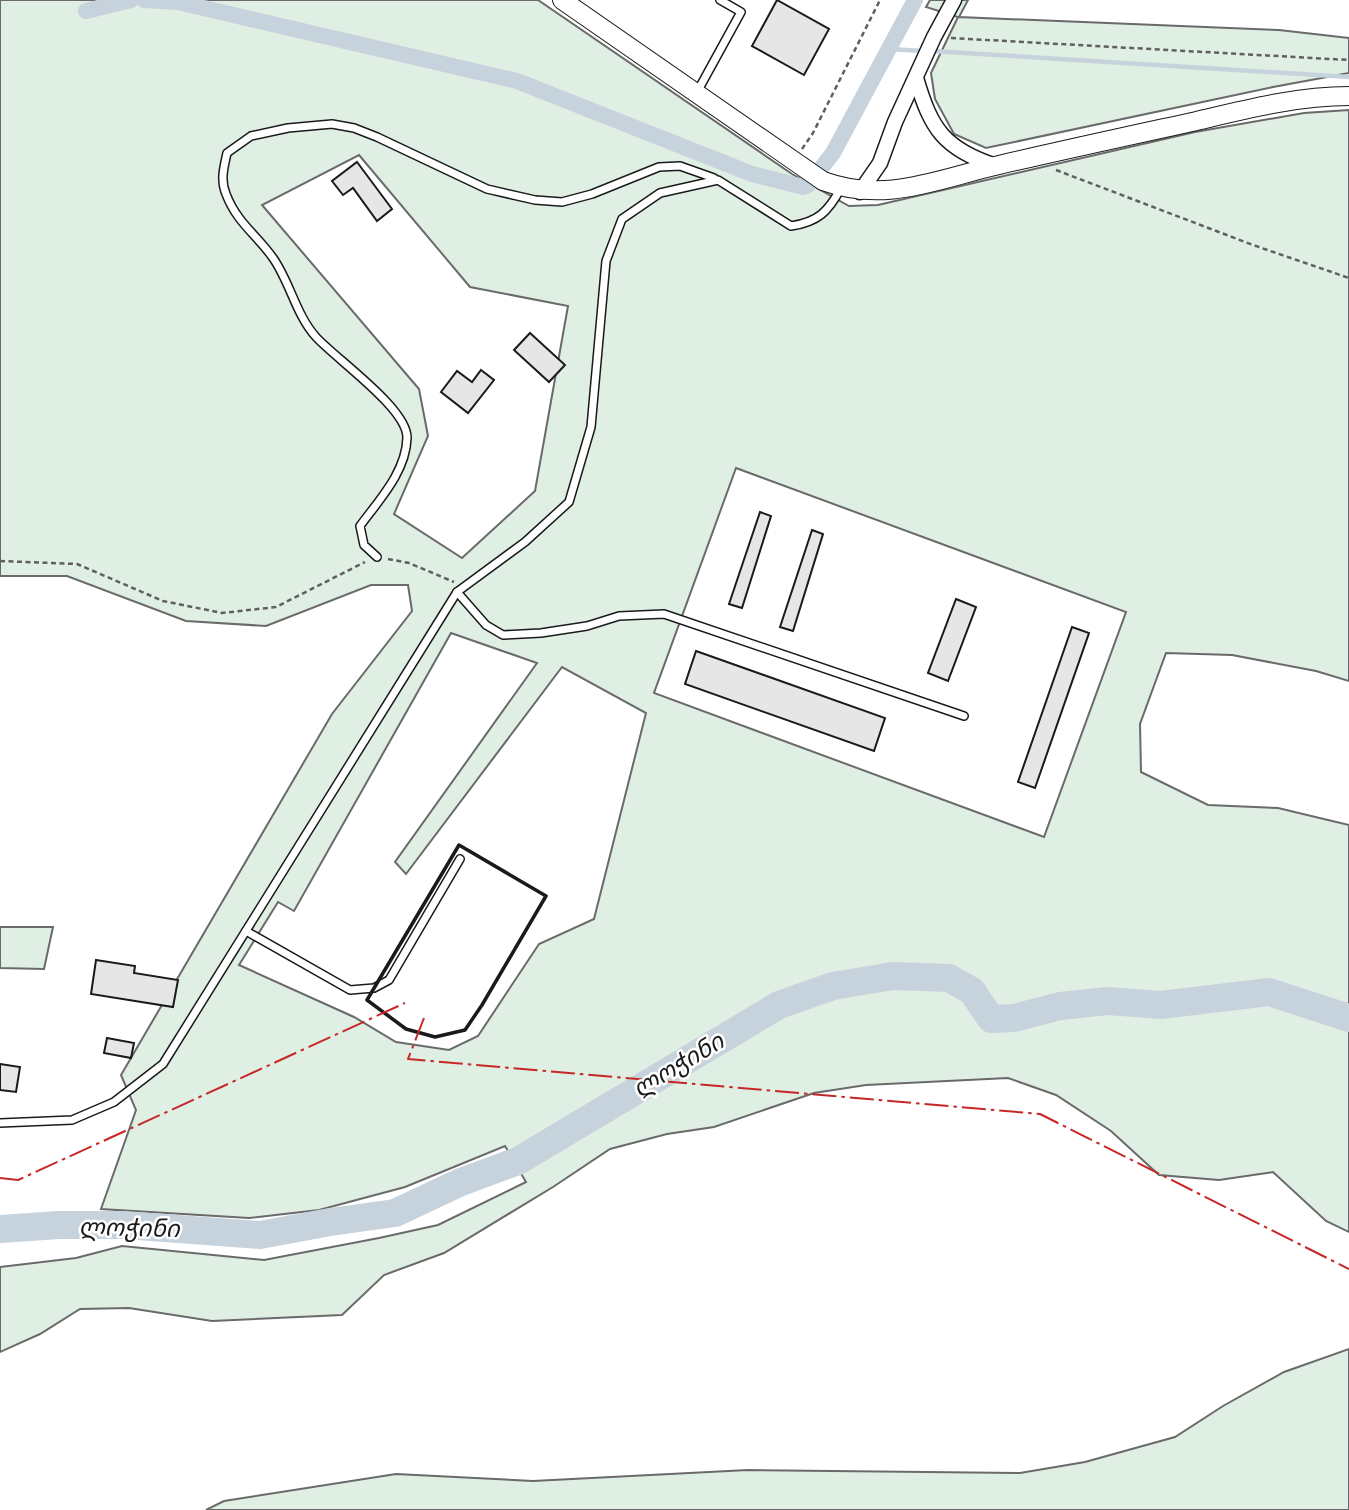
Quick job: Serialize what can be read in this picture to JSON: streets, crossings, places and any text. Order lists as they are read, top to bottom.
{
  "water": ["ლოჭინი"]
}
